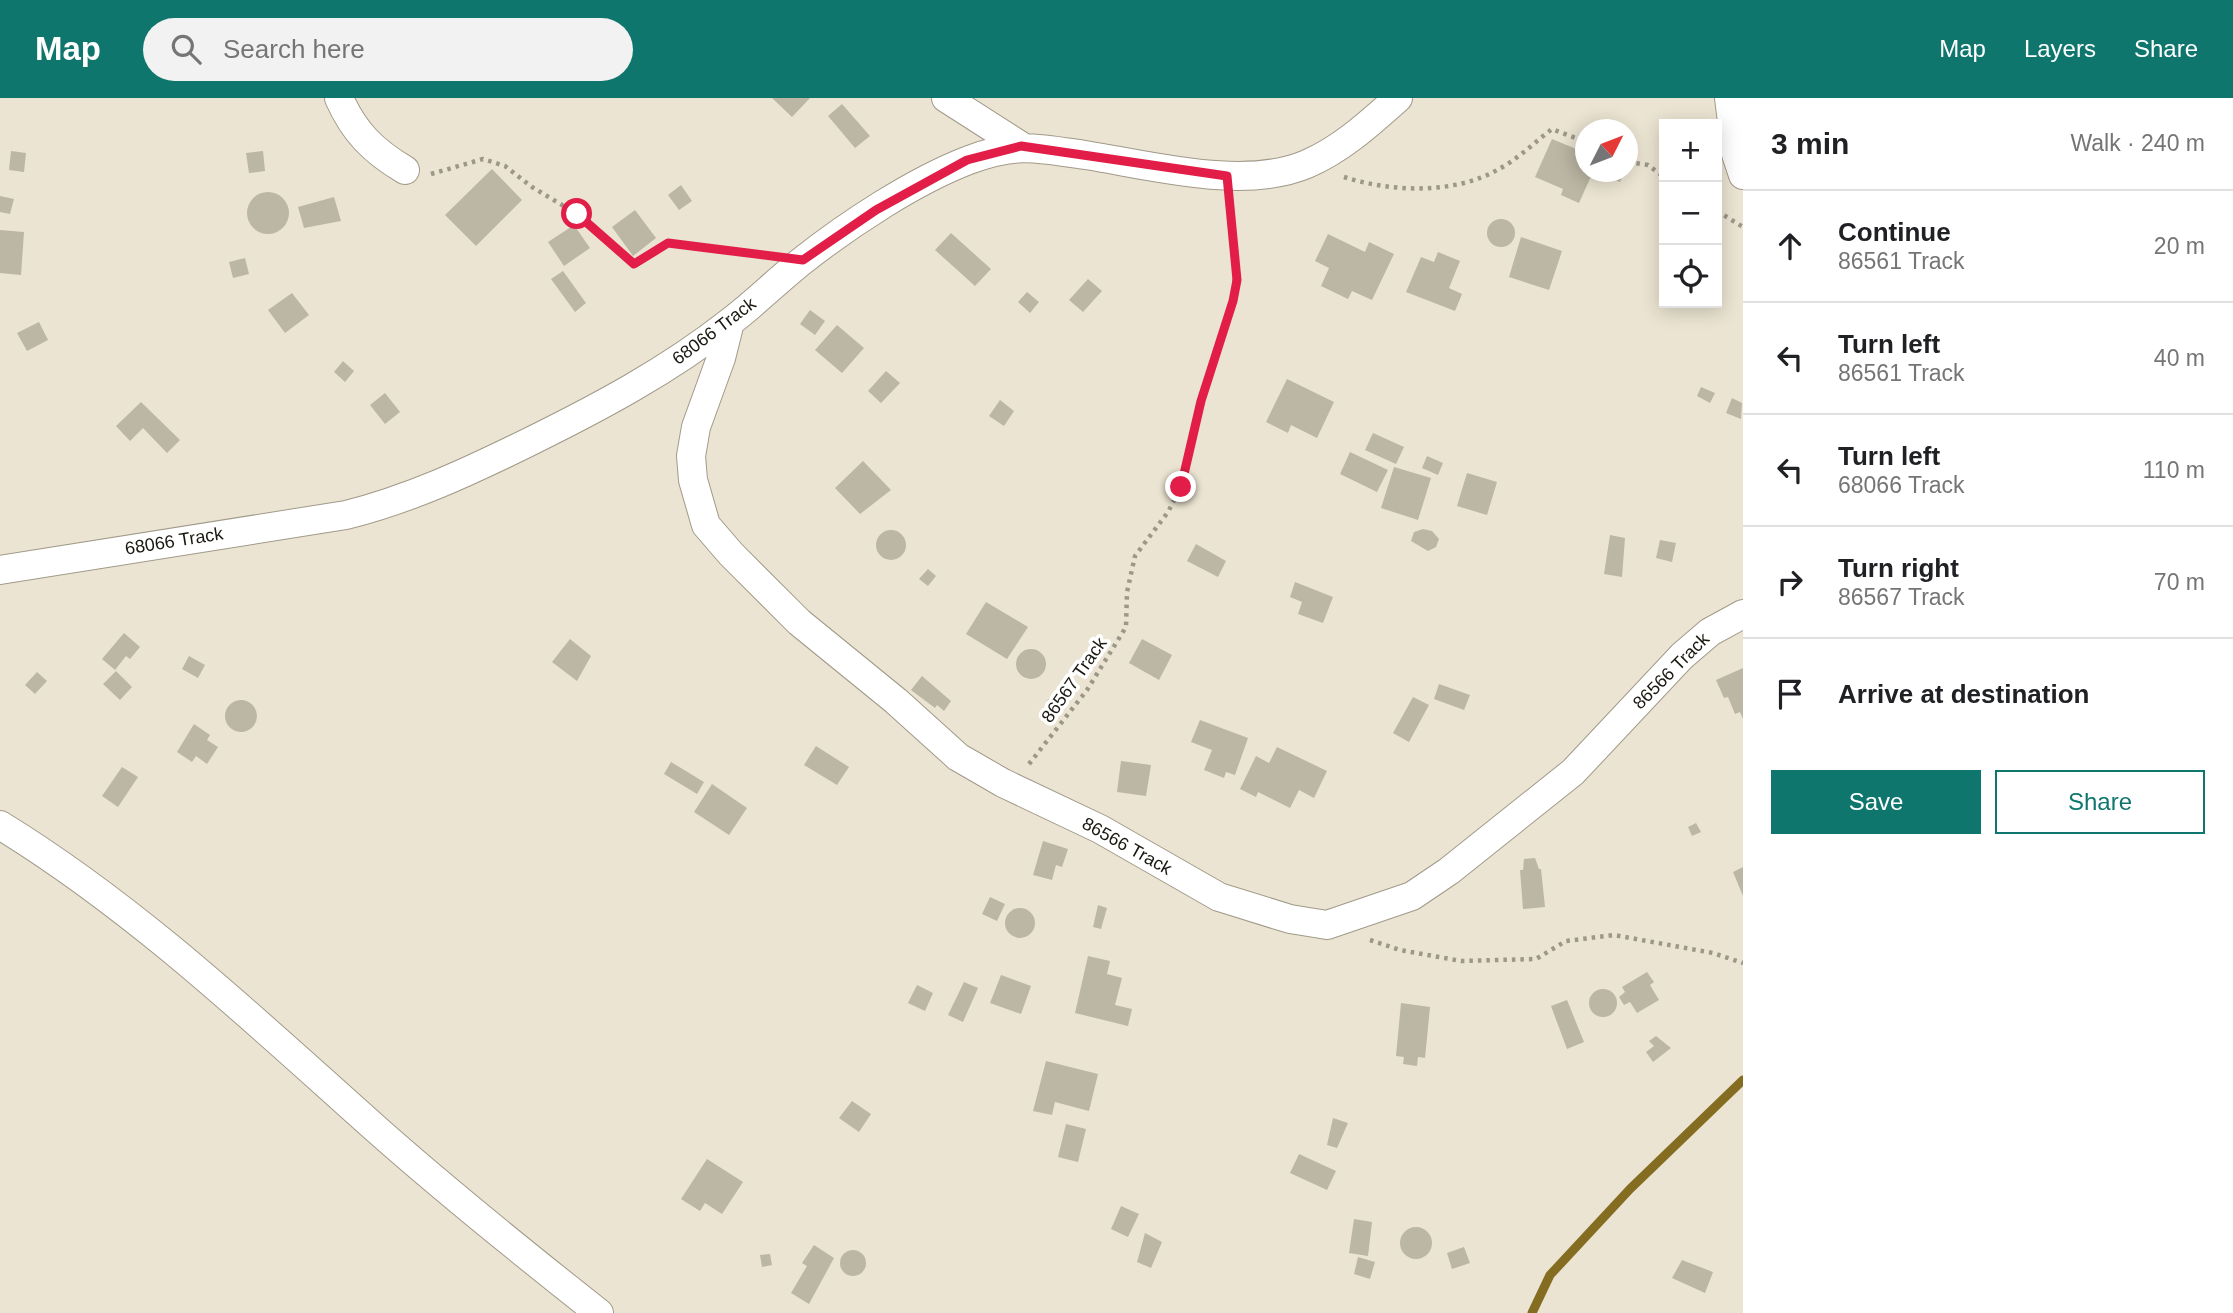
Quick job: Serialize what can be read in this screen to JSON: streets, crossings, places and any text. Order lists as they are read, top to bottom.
{
  "streets": {
    "street": ["68066 Track", "86566 Track"],
    "path": ["86567 Track"]
  },
  "crossings": [
    ["68066 Track", "86566 Track"],
    ["68066 Track", "86567 Track"],
    ["86566 Track", "86567 Track"]
  ],
  "north": "top right",
  "page": {
    "header": "Map",
    "search": "Search here",
    "nav": ["Map", "Layers", "Share"],
    "heading": ["3 min", "Walk · 240 m"],
    "map_buttons": ["+", "−"],
    "list": [
      ["Continue", "86561 Track", "20 m"],
      ["Turn left", "86561 Track", "40 m"],
      ["Turn left", "68066 Track", "110 m"],
      ["Turn right", "86567 Track", "70 m"],
      "Arrive at destination"
    ],
    "buttons": ["Save", "Share"]
  }
}
